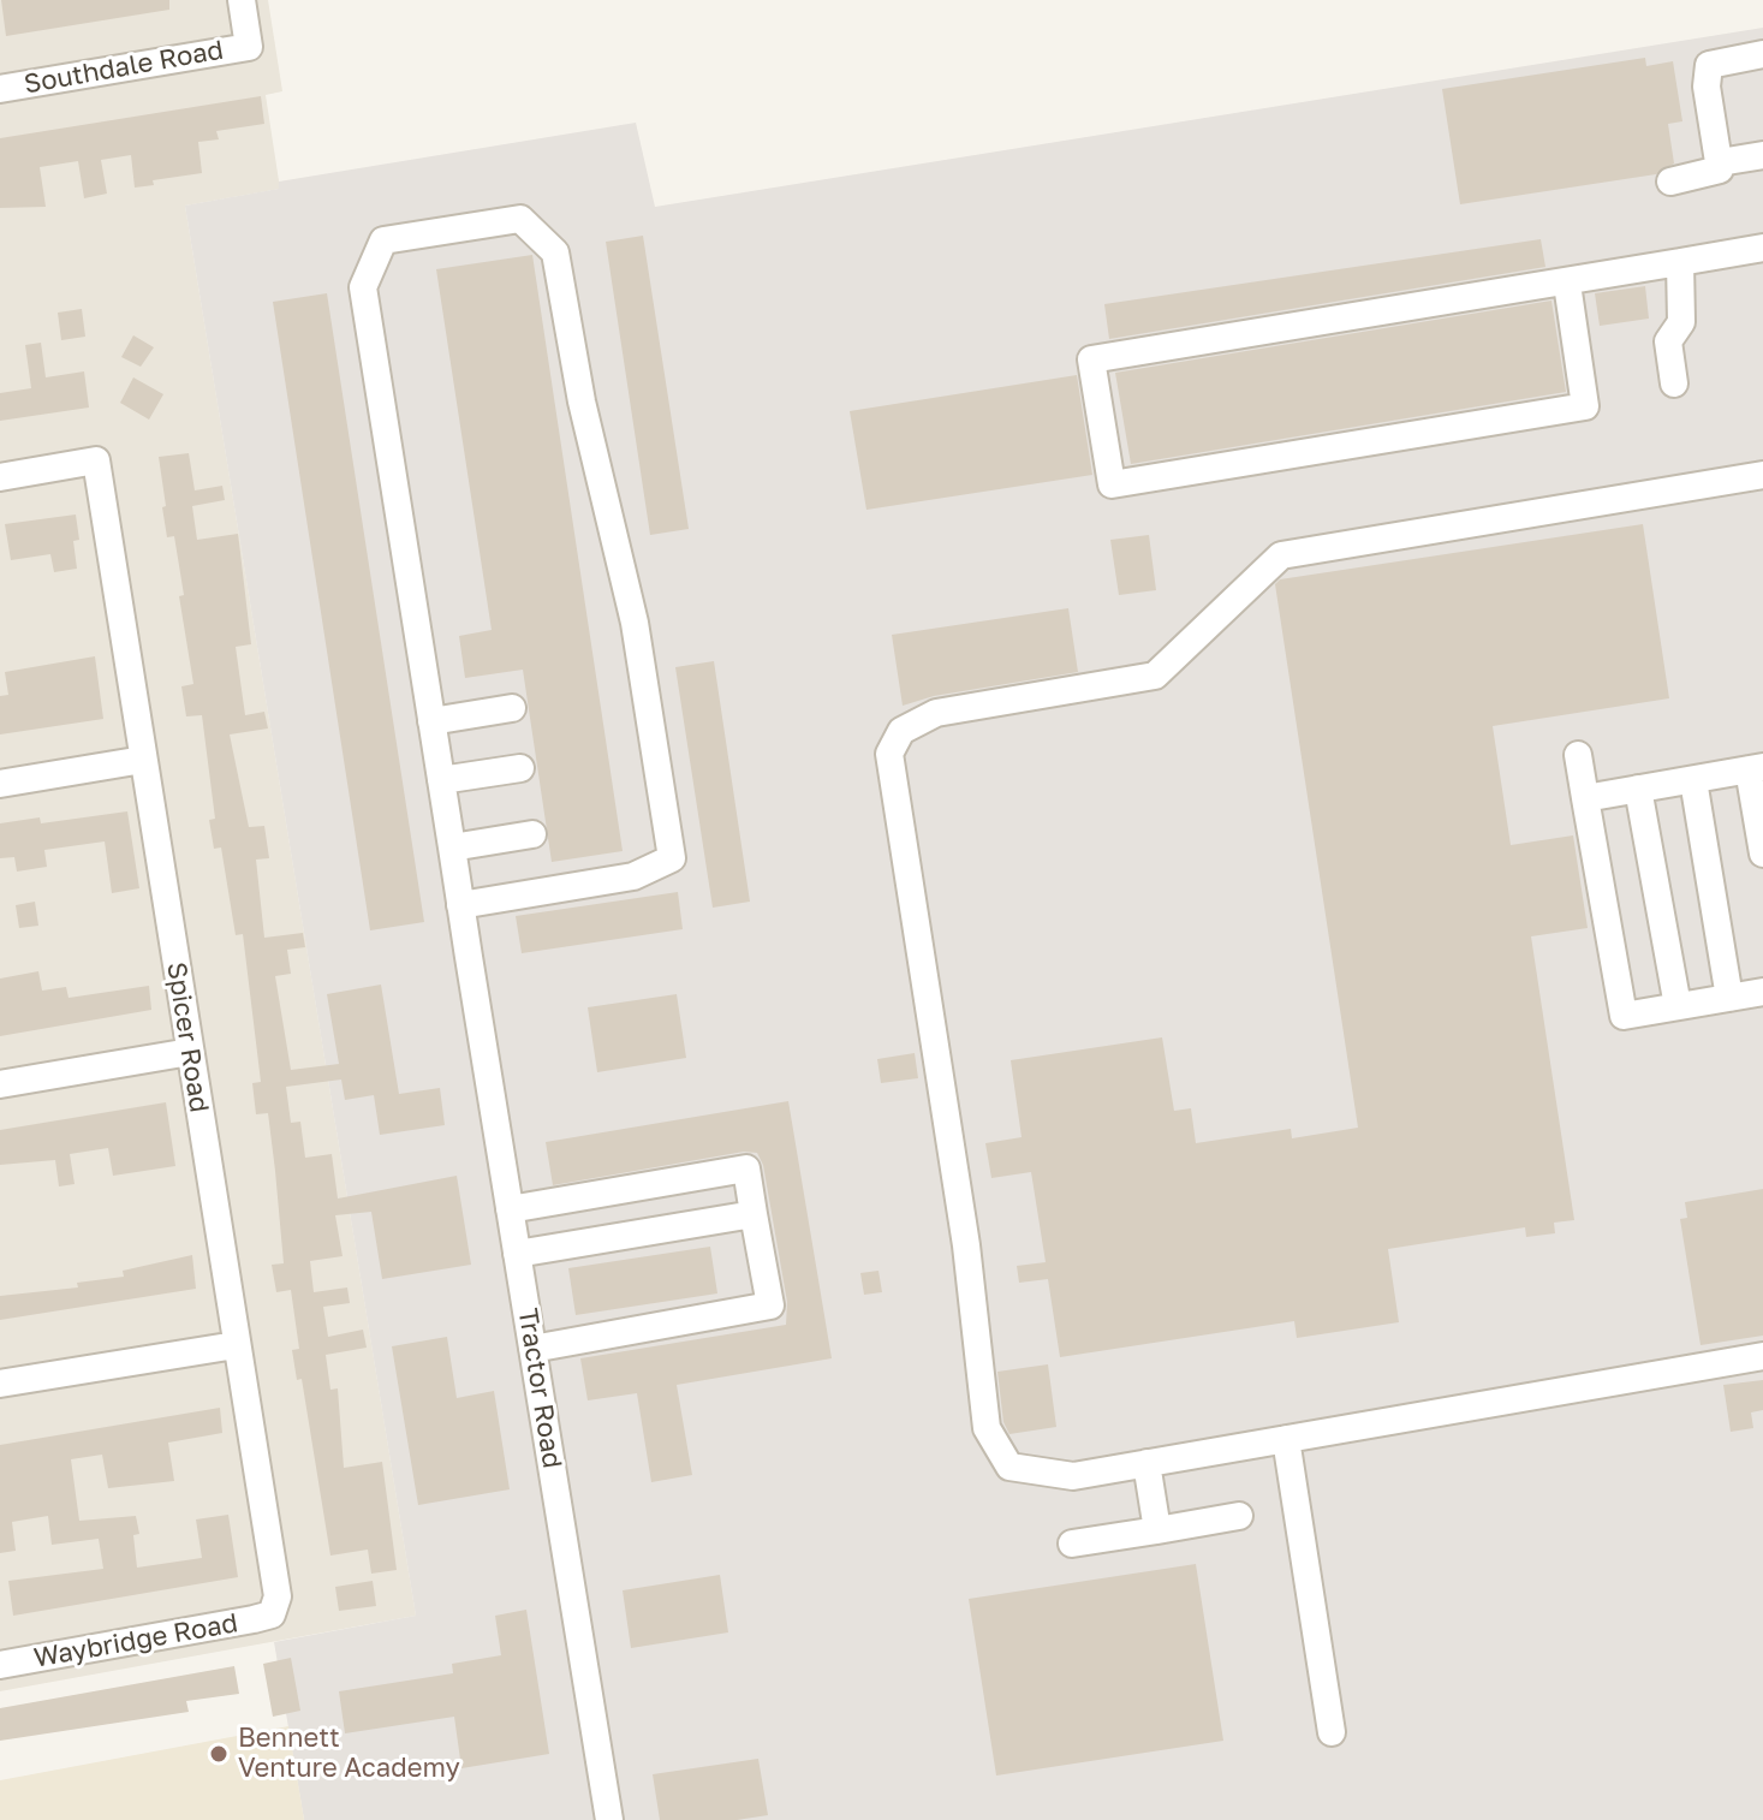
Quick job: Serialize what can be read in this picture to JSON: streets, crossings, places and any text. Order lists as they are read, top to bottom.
{
  "streets": {
    "street": [
      "Southdale Road",
      "Spicer Road",
      "Tractor Road",
      "Waybridge Road"
    ]
  },
  "crossings": [
    ["Spicer Road", "Waybridge Road"]
  ],
  "places": ["Bennett Venture Academy"]
}
